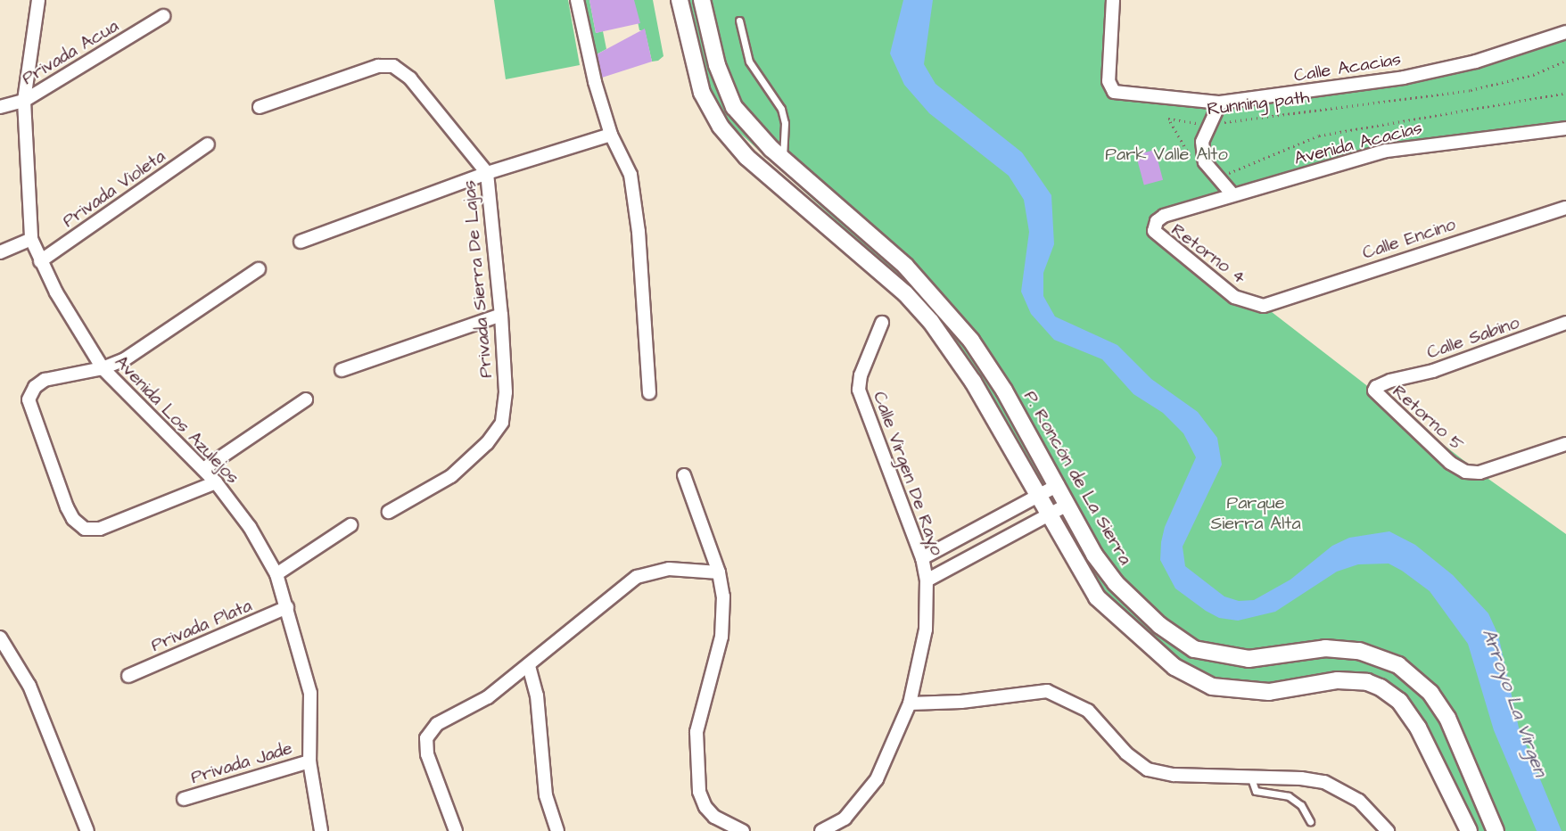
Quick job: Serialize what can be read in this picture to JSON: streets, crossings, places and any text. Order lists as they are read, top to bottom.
{
  "streets": {
    "street": [
      "Privada Acua",
      "Calle Acacias",
      "Avenida Acacias",
      "Privada Violeta",
      "Calle Encino",
      "Retorno 4",
      "Privada Sierra De Lajas",
      "Calle Sabino",
      "Retorno 5",
      "Avenida Los Azulejos",
      "Calle Virgen De Rayo",
      "P. Roncón de La Sierra",
      "Privada Plata",
      "Privada Jade"
    ],
    "path": ["Running path"]
  },
  "crossings": [
    ["Privada Acua", "Avenida Los Azulejos"],
    ["Avenida Acacias", "Retorno 4"],
    ["Privada Violeta", "Avenida Los Azulejos"],
    ["Calle Encino", "Retorno 4"],
    ["Calle Sabino", "Retorno 5"],
    ["Avenida Los Azulejos", "Privada Plata"],
    ["Avenida Los Azulejos", "Privada Jade"]
  ],
  "water": ["Arroyo La Virgen"],
  "parks": ["Park Valle Alto", "Parque Sierra Alta"]
}
